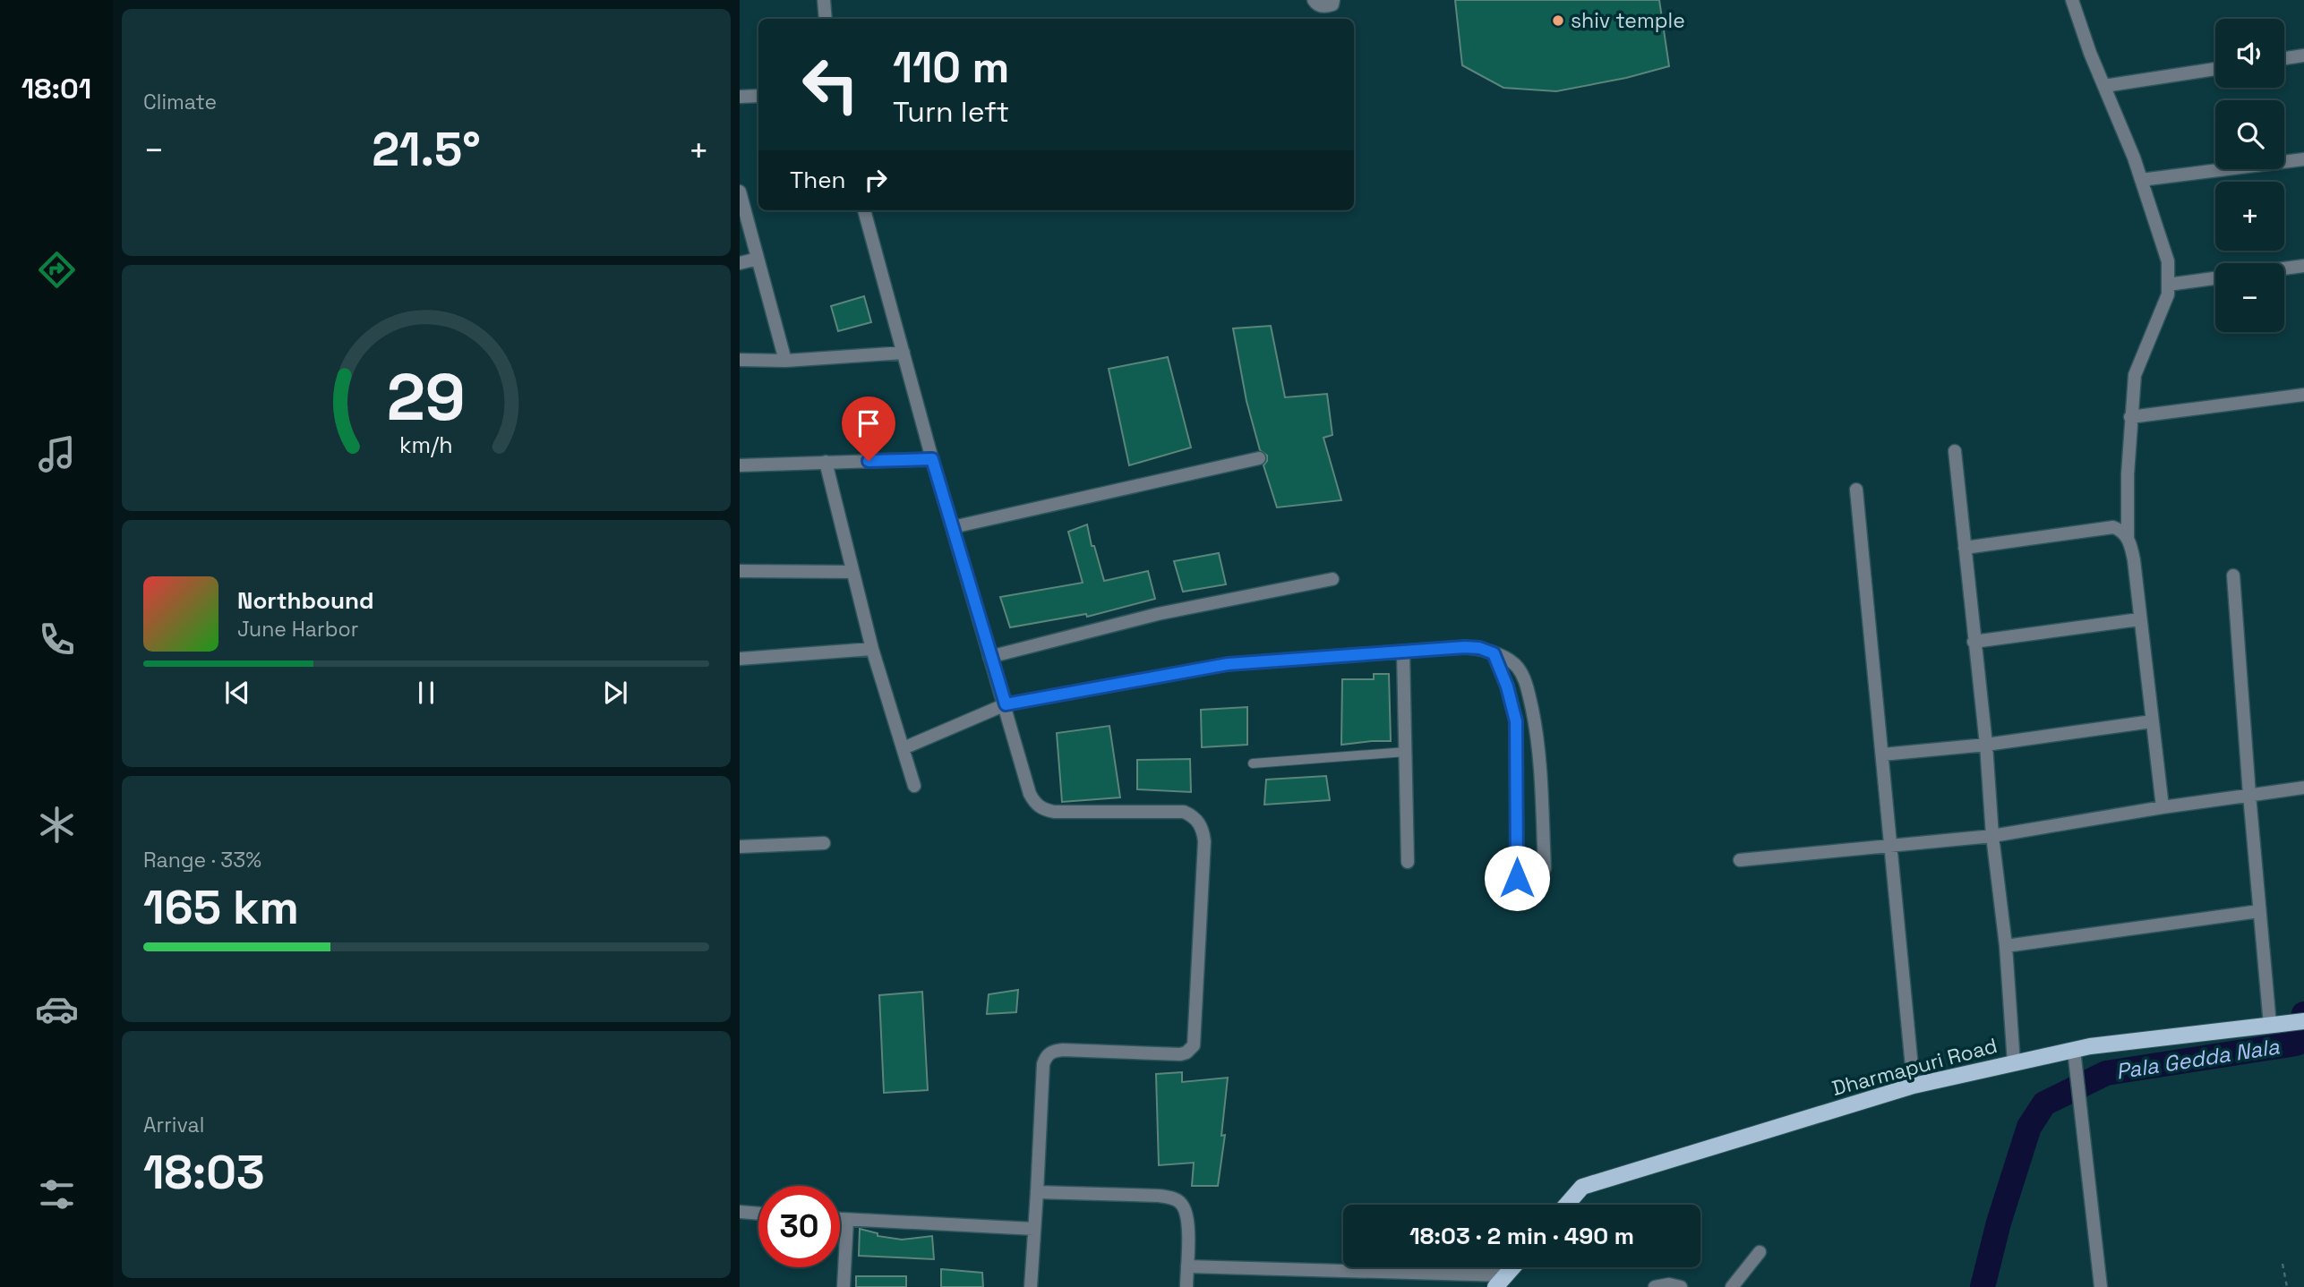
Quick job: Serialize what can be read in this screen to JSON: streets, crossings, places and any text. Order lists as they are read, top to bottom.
{
  "streets": {
    "main road": ["Dharmapuri Road"]
  },
  "water": ["Pala Gedda Nala"],
  "places": ["shiv temple"],
  "page": {
    "tabs": "18:01",
    "tile": [
      "Climate",
      ["Range · 33%", "165 km"],
      ["Arrival", "18:03"]
    ],
    "map_buttons": ["+", "−"],
    "turn": ["110 m", "Turn left"],
    "heat": ["−", "21.5°", "+"],
    "then": "Then",
    "song": ["Northbound", "June Harbor"],
    "limit": "30",
    "trip": "18:03 · 2 min · 490 m",
    "gauge": ["29", "km/h"]
  }
}
